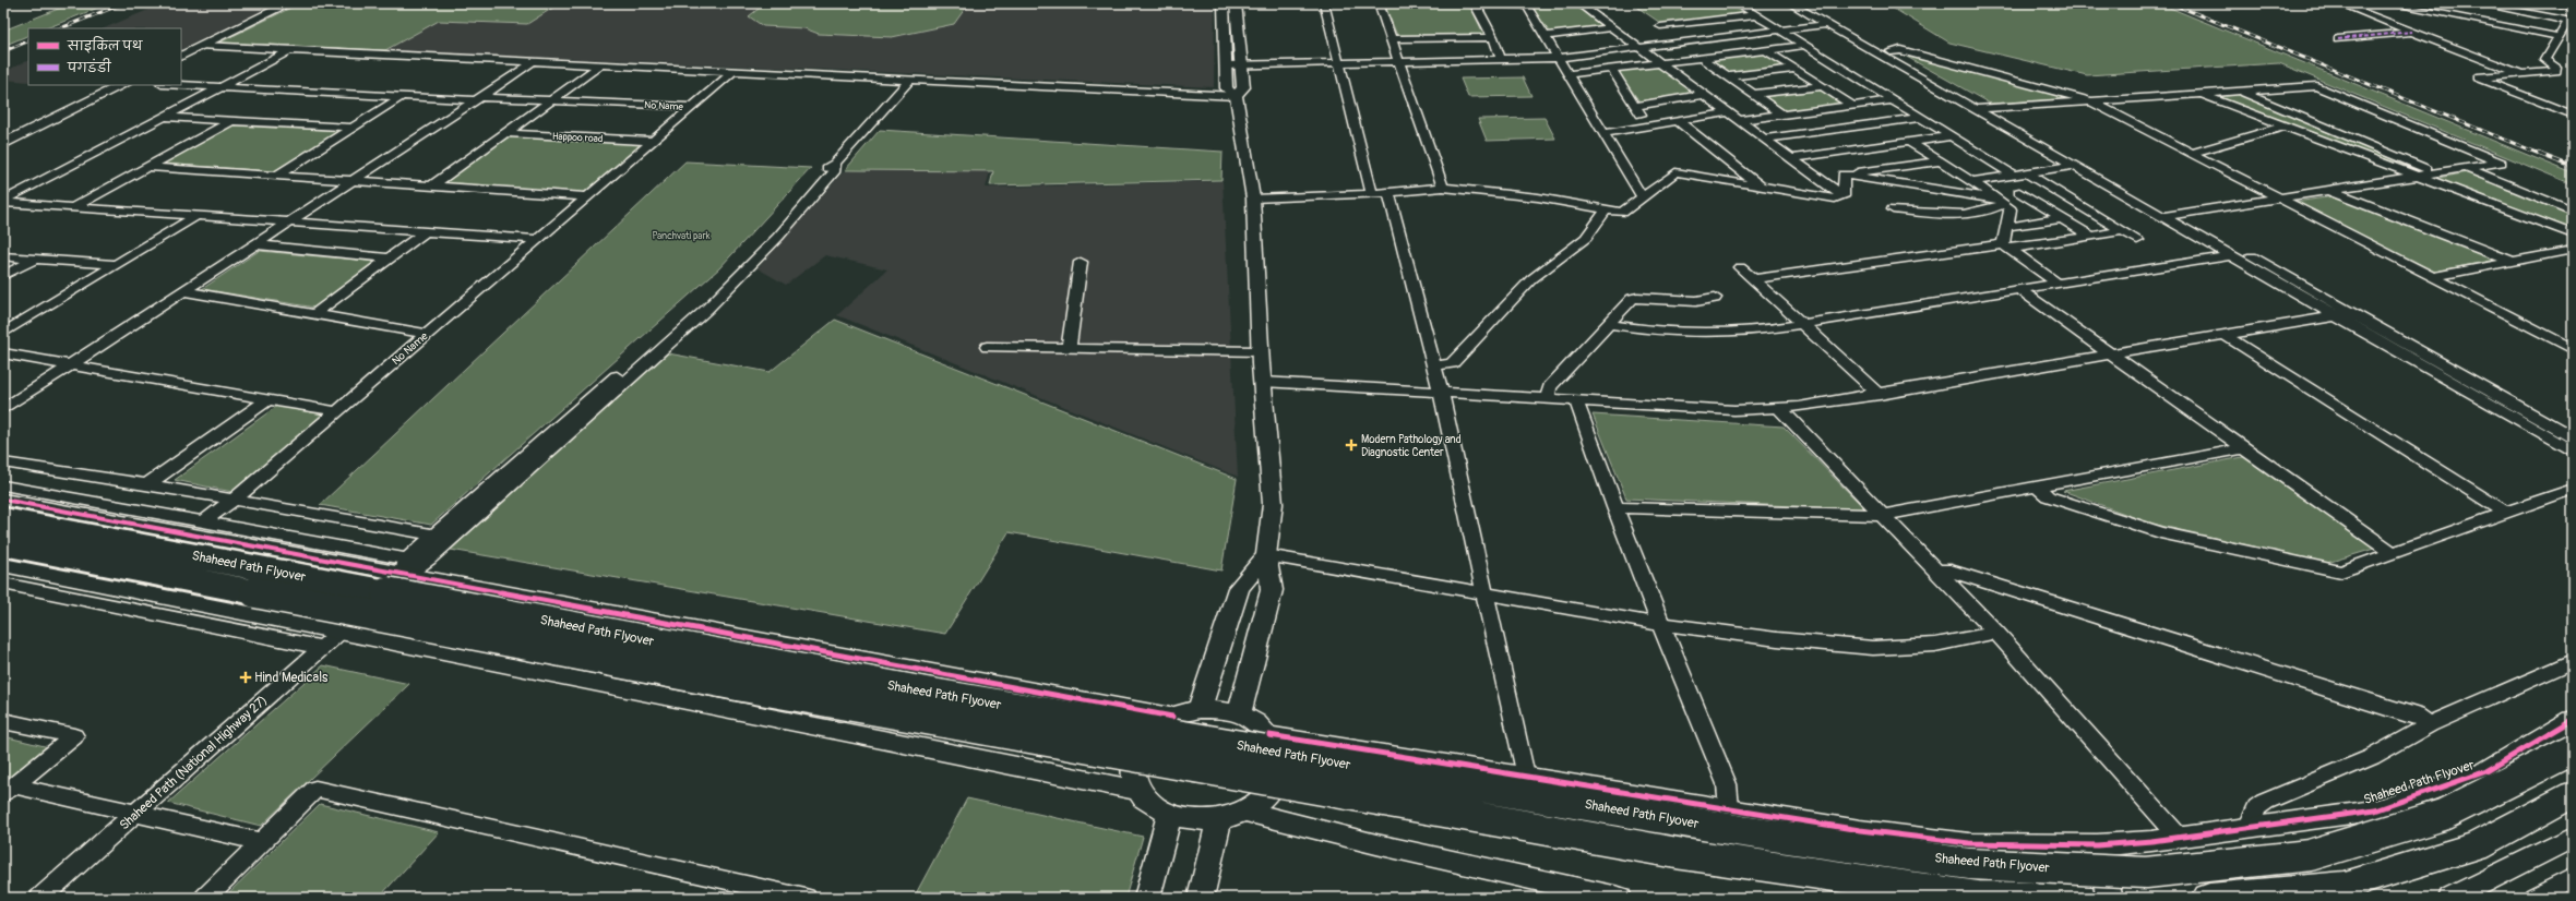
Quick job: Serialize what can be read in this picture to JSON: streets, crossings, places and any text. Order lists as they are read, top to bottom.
{
  "streets": {
    "highway": ["Shaheed Path Flyover"],
    "street": ["No Name", "Happoo road", "Shaheed Path (National Highway 27)"]
  },
  "crossings": [
    ["No Name", "Happoo road"]
  ],
  "parks": ["Panchvati park"],
  "places": {
    "health": ["Modern Pathology and Diagnostic Center", "Hind Medicals"]
  },
  "legend": ["साइकिल पथ", "पगडंडी"]
}
